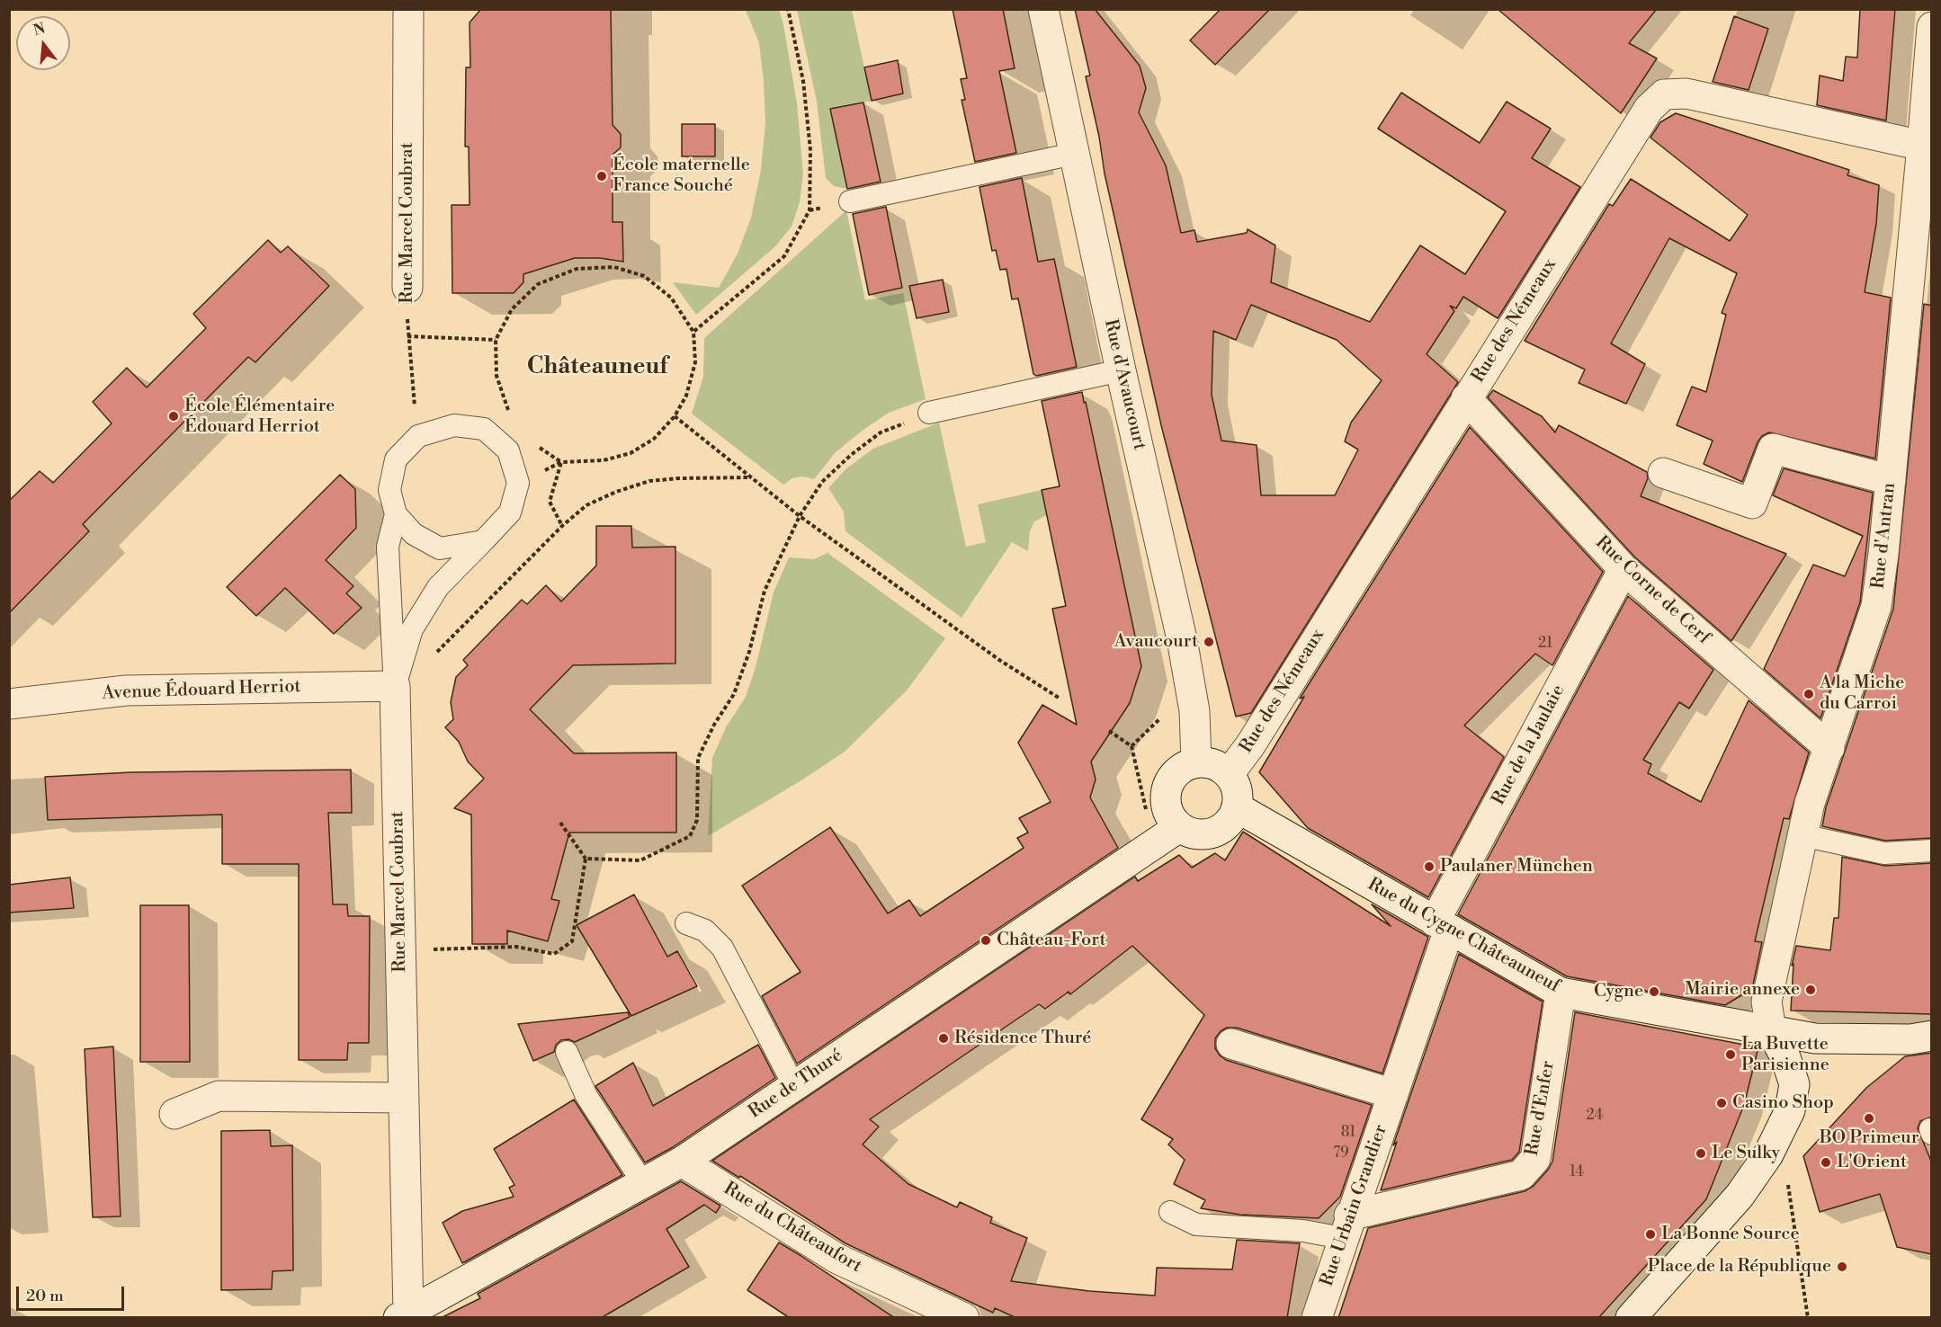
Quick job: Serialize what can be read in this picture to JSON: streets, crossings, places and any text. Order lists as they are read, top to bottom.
{
  "streets": {
    "street": [
      "Rue Marcel Coubrat",
      "Rue des Némeaux",
      "Rue d'Avaucourt",
      "Rue d'Antran",
      "Rue Corne de Cerf",
      "Avenue Édouard Herriot",
      "Rue de la Jaulaie",
      "Rue du Cygne Châteauneuf",
      "Rue de Thuré",
      "Rue d'Enfer",
      "Rue Urbain Grandier",
      "Rue du Châteaufort"
    ]
  },
  "crossings": [
    ["Rue Marcel Coubrat", "Avenue Édouard Herriot"],
    ["Rue Marcel Coubrat", "Rue de Thuré"],
    ["Rue des Némeaux", "Rue d'Avaucourt"],
    ["Rue des Némeaux", "Rue d'Antran"],
    ["Rue des Némeaux", "Rue Corne de Cerf"],
    ["Rue des Némeaux", "Rue du Cygne Châteauneuf"],
    ["Rue des Némeaux", "Rue de Thuré"],
    ["Rue d'Avaucourt", "Rue du Cygne Châteauneuf"],
    ["Rue d'Avaucourt", "Rue de Thuré"],
    ["Rue d'Antran", "Rue Corne de Cerf"],
    ["Rue d'Antran", "Rue du Cygne Châteauneuf"],
    ["Rue Corne de Cerf", "Rue de la Jaulaie"],
    ["Rue de la Jaulaie", "Rue du Cygne Châteauneuf"],
    ["Rue de la Jaulaie", "Rue Urbain Grandier"],
    ["Rue du Cygne Châteauneuf", "Rue de Thuré"],
    ["Rue du Cygne Châteauneuf", "Rue d'Enfer"],
    ["Rue du Cygne Châteauneuf", "Rue Urbain Grandier"],
    ["Rue de Thuré", "Rue du Châteaufort"],
    ["Rue d'Enfer", "Rue Urbain Grandier"]
  ],
  "districts": ["Châteauneuf"],
  "places": [
    "École maternelle France Souché",
    "École Élémentaire Édouard Herriot",
    "Avaucourt",
    "A la Miche du Carroi",
    "Paulaner München",
    "Château-Fort",
    "Mairie annexe",
    "Cygne",
    "Résidence Thuré",
    "La Buvette Parisienne",
    "Casino Shop",
    "BO Primeur",
    "Le Sulky",
    "L'Orient",
    "La Bonne Source",
    "Place de la République"
  ],
  "house_numbers": [
    "21",
    "24",
    "81",
    "79",
    "14"
  ],
  "scale_bar": "20 m",
  "north": "top"
}
